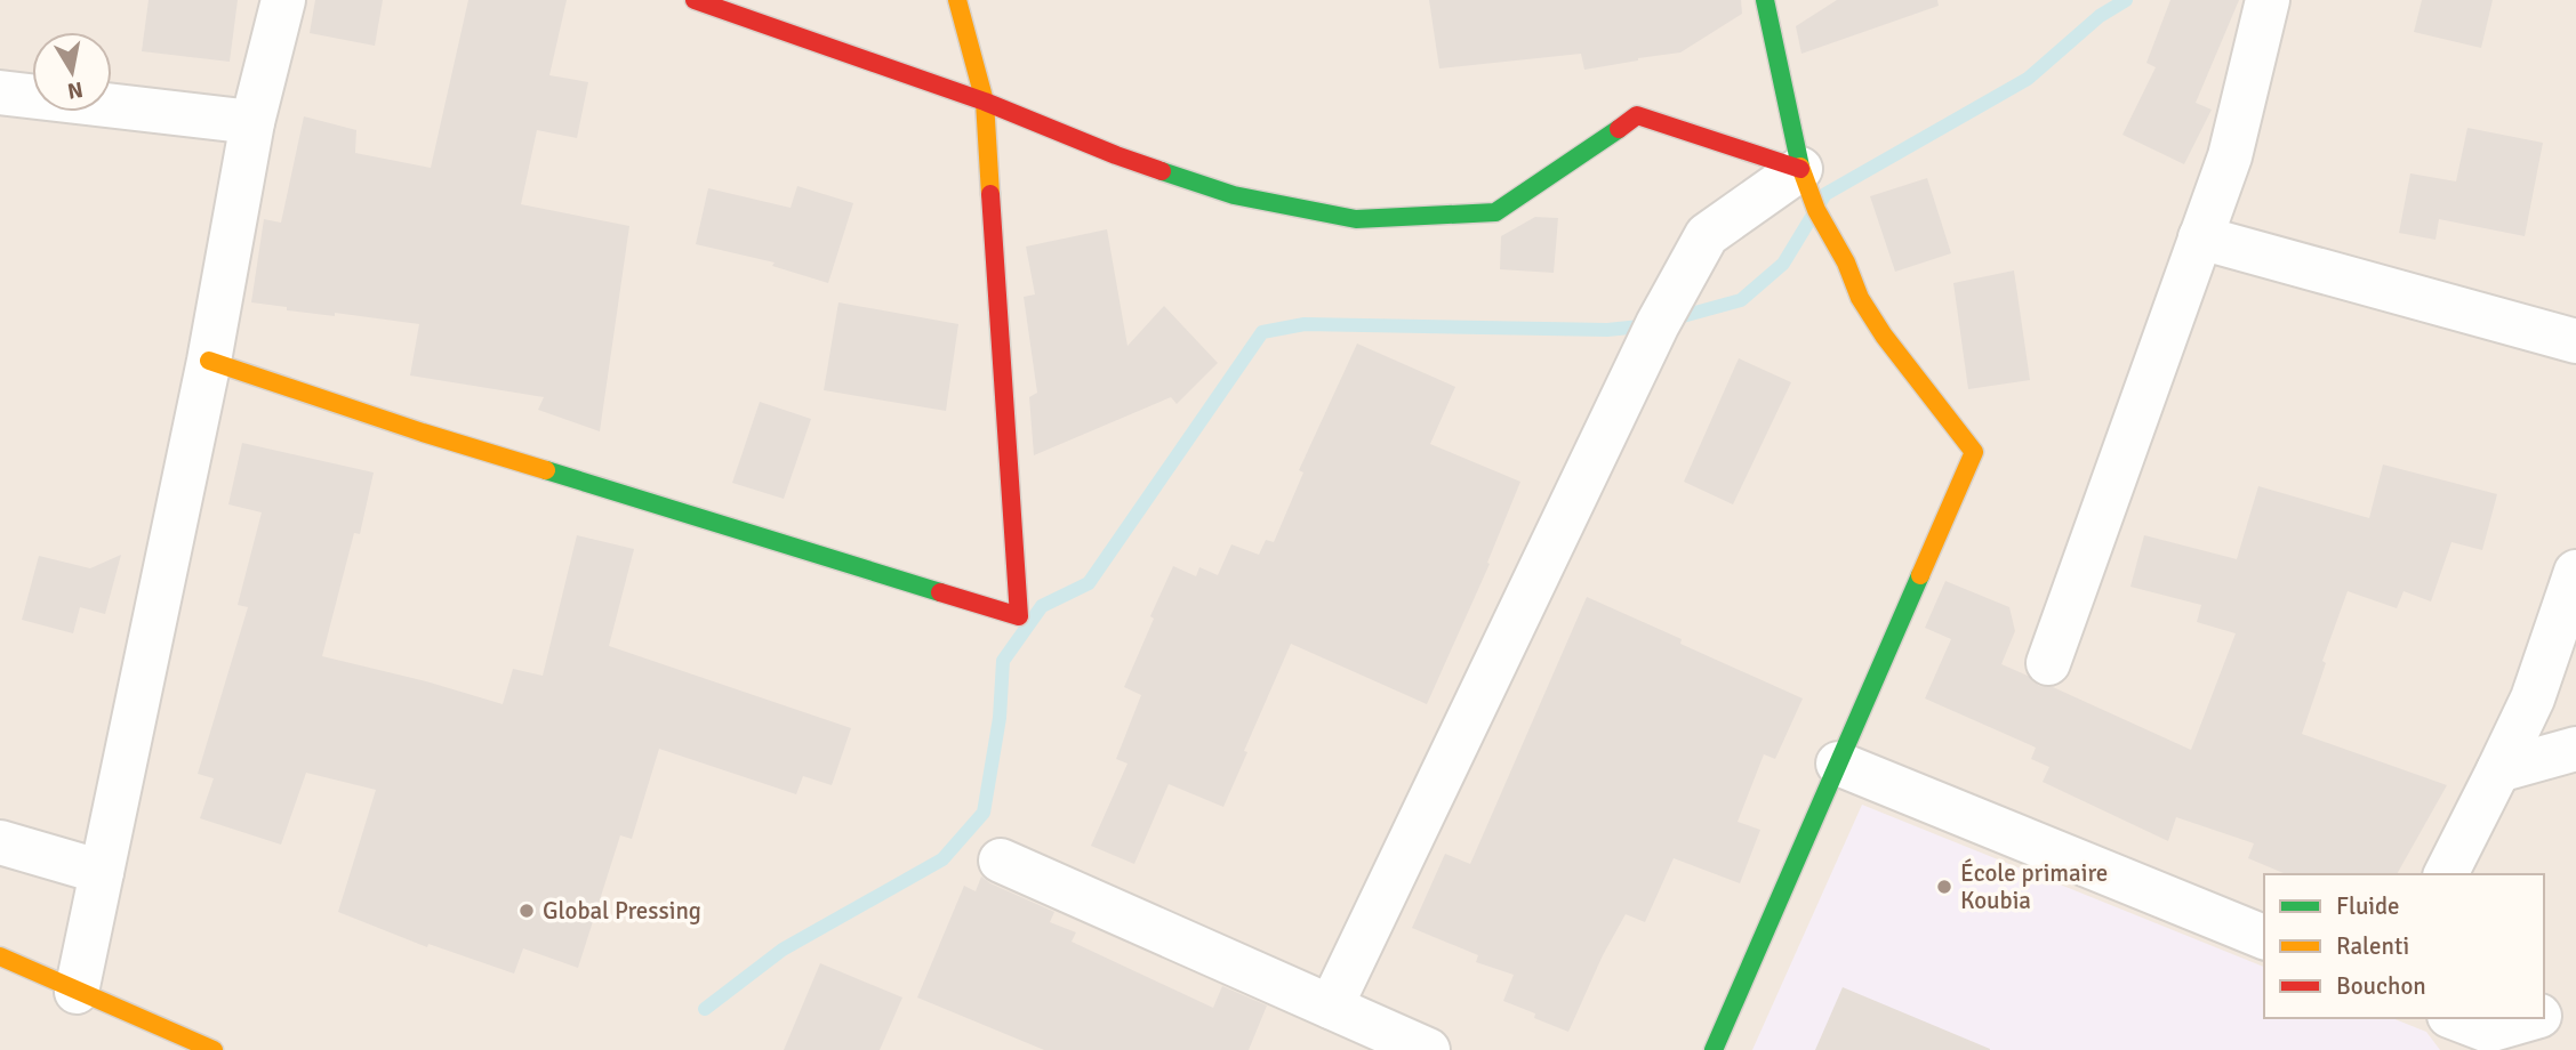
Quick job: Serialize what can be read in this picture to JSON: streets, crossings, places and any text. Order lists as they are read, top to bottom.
{
  "places": ["École primaire Koubia", "Global Pressing"],
  "legend": ["Fluide", "Ralenti", "Bouchon"],
  "north": "bottom"
}
